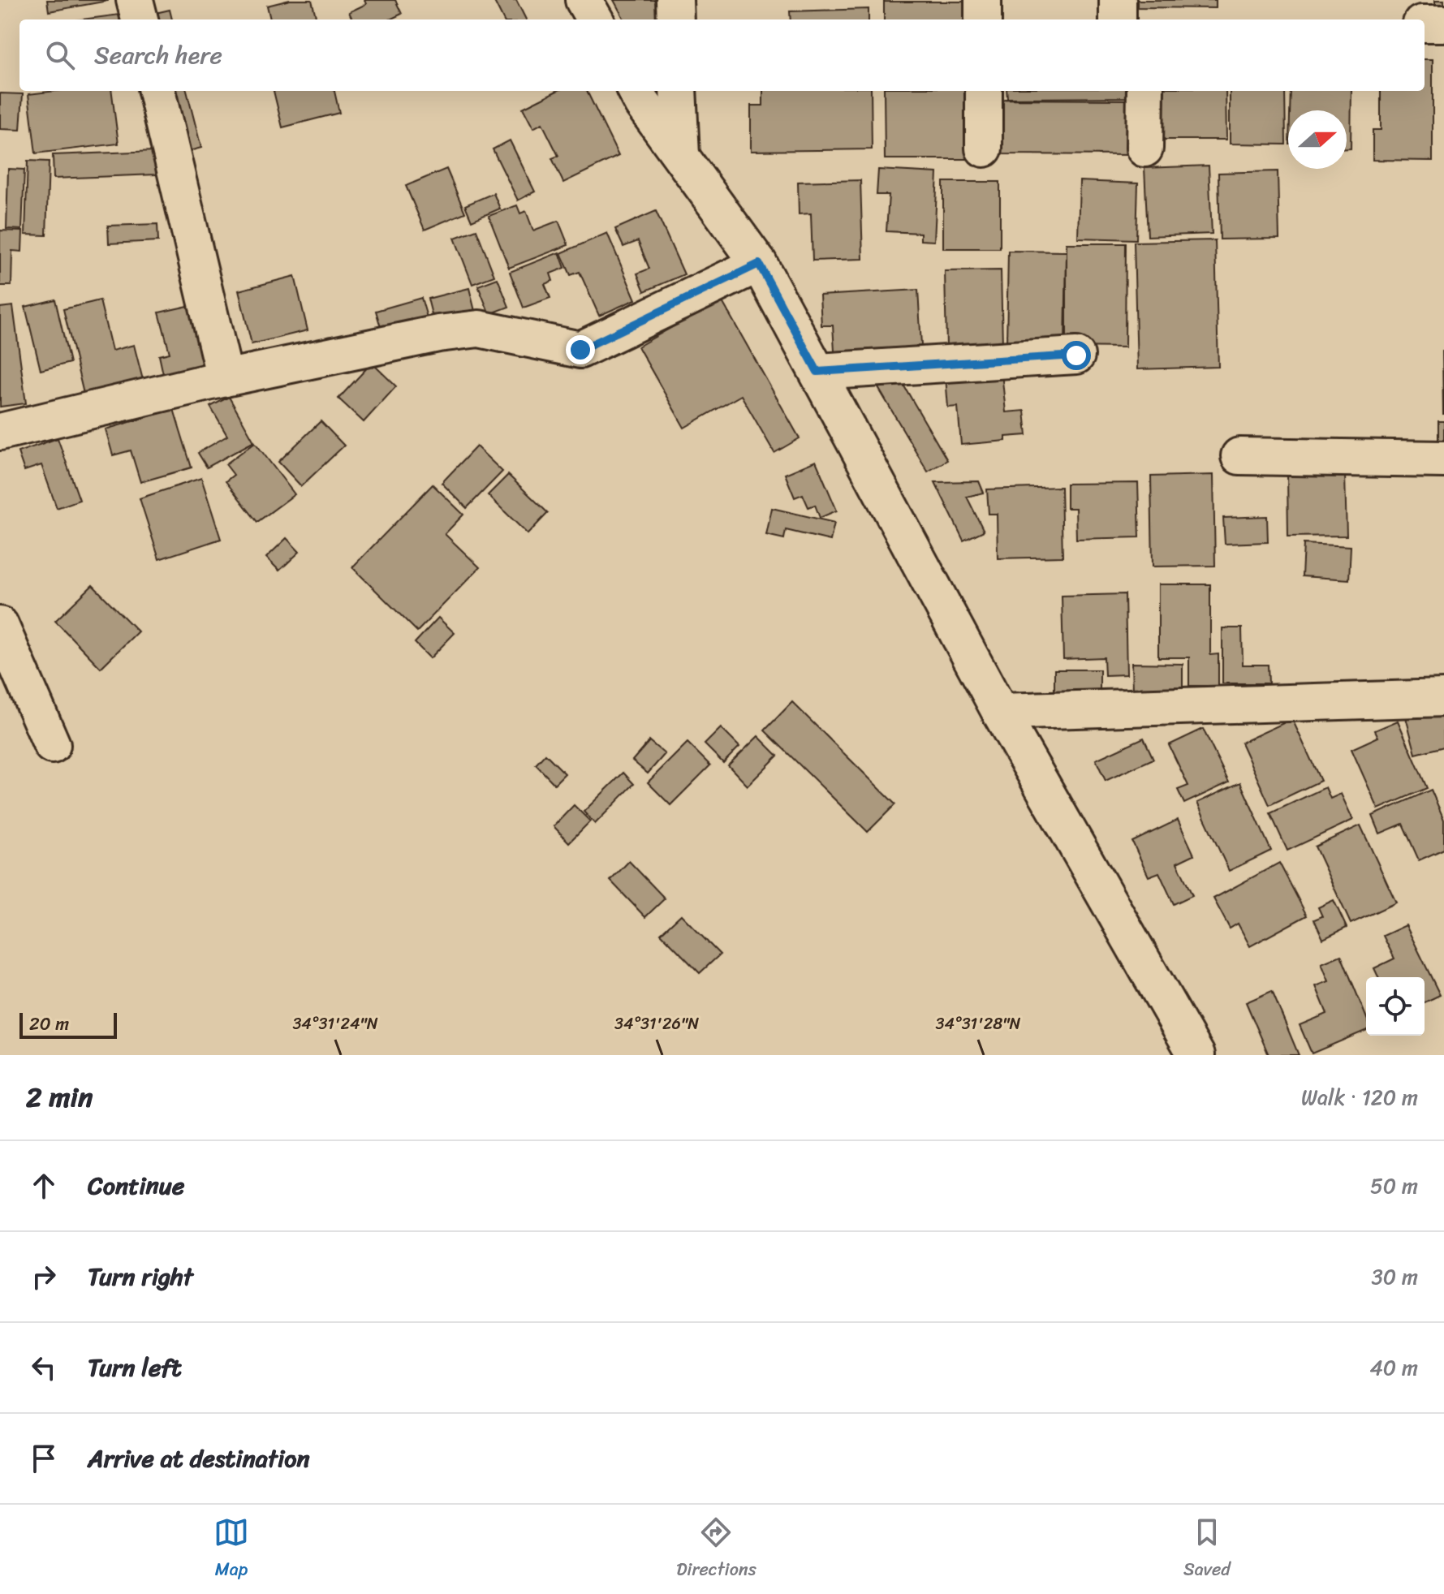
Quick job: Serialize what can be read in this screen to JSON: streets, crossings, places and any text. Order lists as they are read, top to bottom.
{
  "scale_bar": "20 m",
  "north": "right",
  "page": {
    "search": "Search here",
    "scale": "20 m",
    "heading": ["2 min", "Walk · 120 m"],
    "list": [
      ["Continue", "50 m"],
      ["Turn right", "30 m"],
      ["Turn left", "40 m"],
      "Arrive at destination"
    ],
    "nav": ["Map", "Directions", "Saved"]
  },
  "coordinates": ["34°31'24\"N", "34°31'26\"N", "34°31'28\"N"]
}
